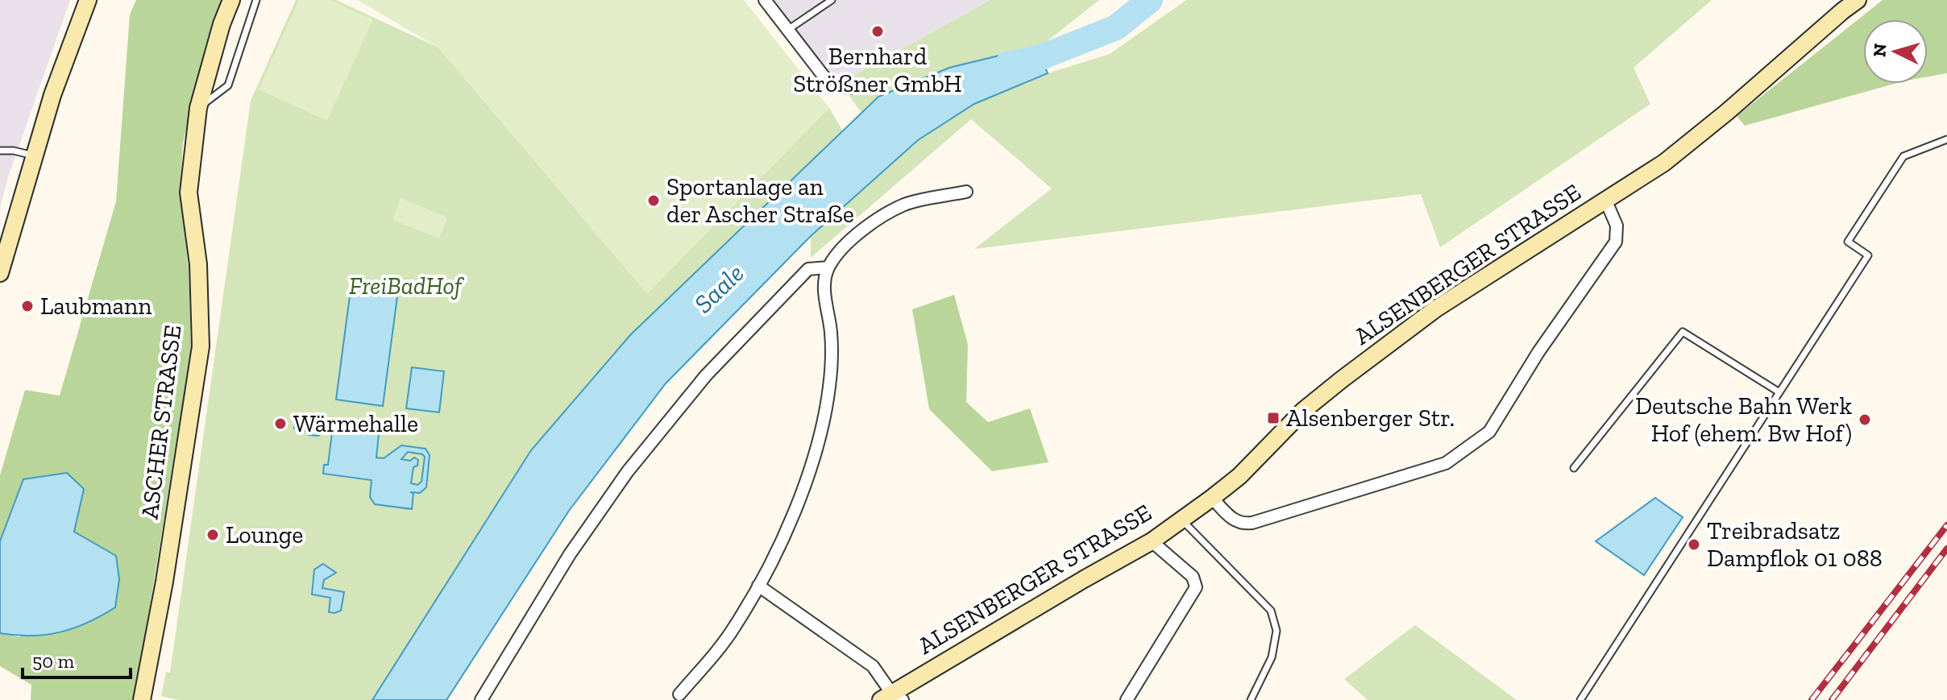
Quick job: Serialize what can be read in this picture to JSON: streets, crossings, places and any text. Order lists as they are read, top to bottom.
{
  "streets": {
    "street": ["ALSENBERGER STRASSE", "ASCHER STRASSE"]
  },
  "water": ["Saale"],
  "parks": ["FreiBadHof"],
  "places": {
    "other": [
      "Bernhard Strößner GmbH",
      "Sportanlage an der Ascher Straße",
      "Laubmann",
      "Deutsche Bahn Werk Hof (ehem. Bw Hof)",
      "Wärmehalle",
      "Lounge",
      "Treibradsatz Dampflok 01 088"
    ],
    "transit": ["Alsenberger Str."]
  },
  "scale_bar": "50 m",
  "north": "left"
}
